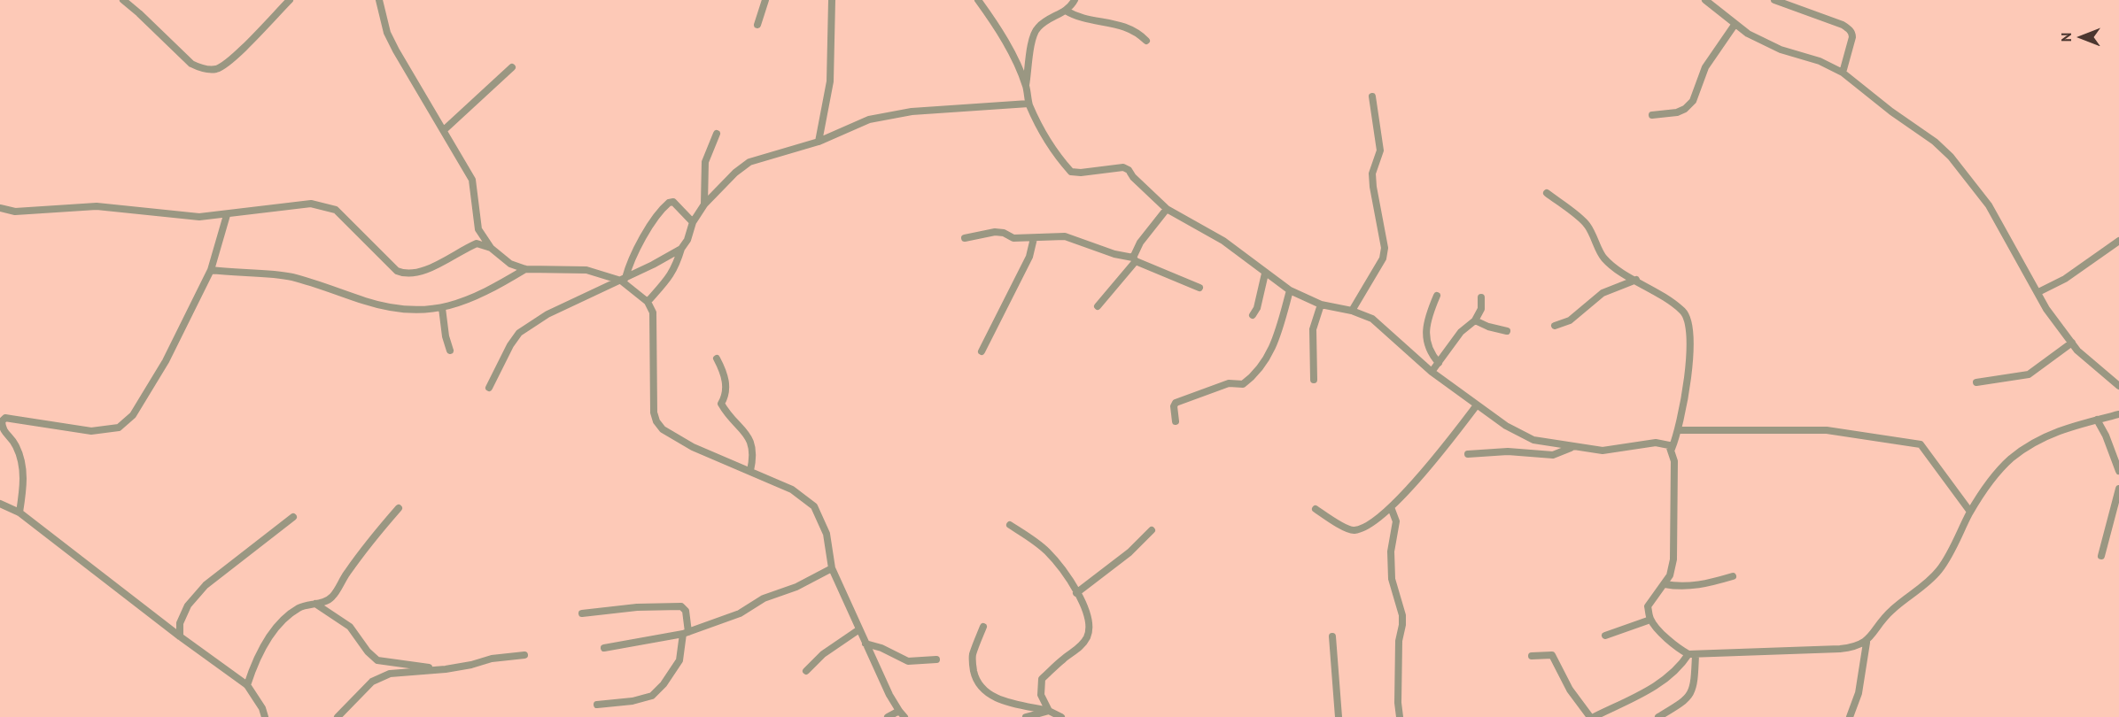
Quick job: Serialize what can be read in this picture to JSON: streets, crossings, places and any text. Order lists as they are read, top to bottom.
{
  "north": "left"
}
